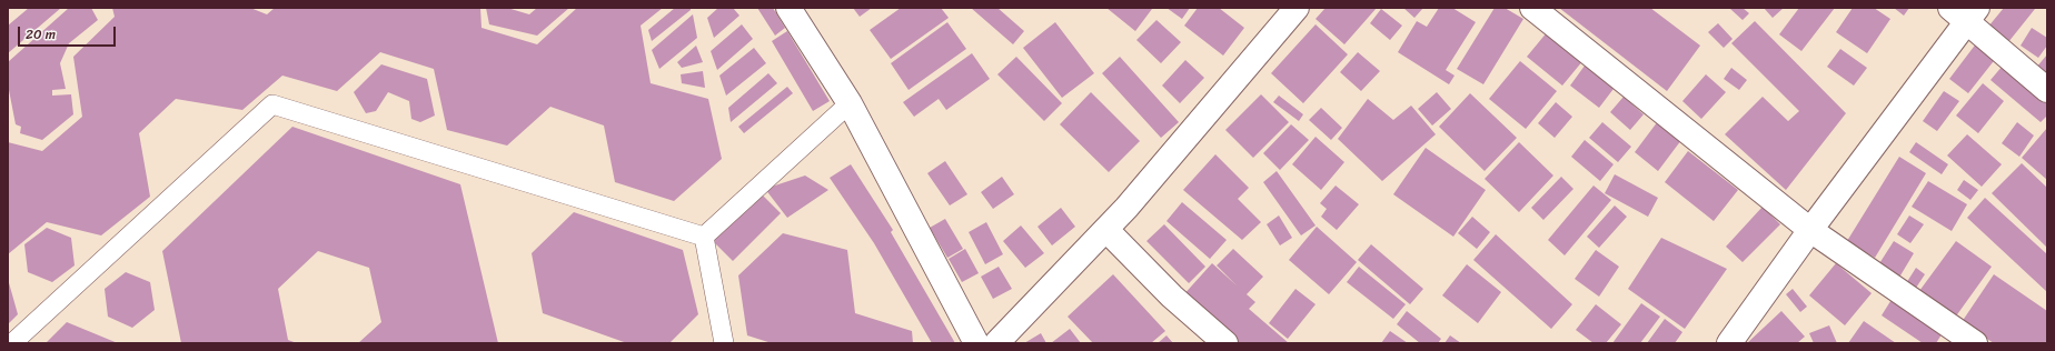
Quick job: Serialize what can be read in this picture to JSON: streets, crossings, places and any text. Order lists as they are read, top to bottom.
{
  "scale_bar": "20 m"
}
